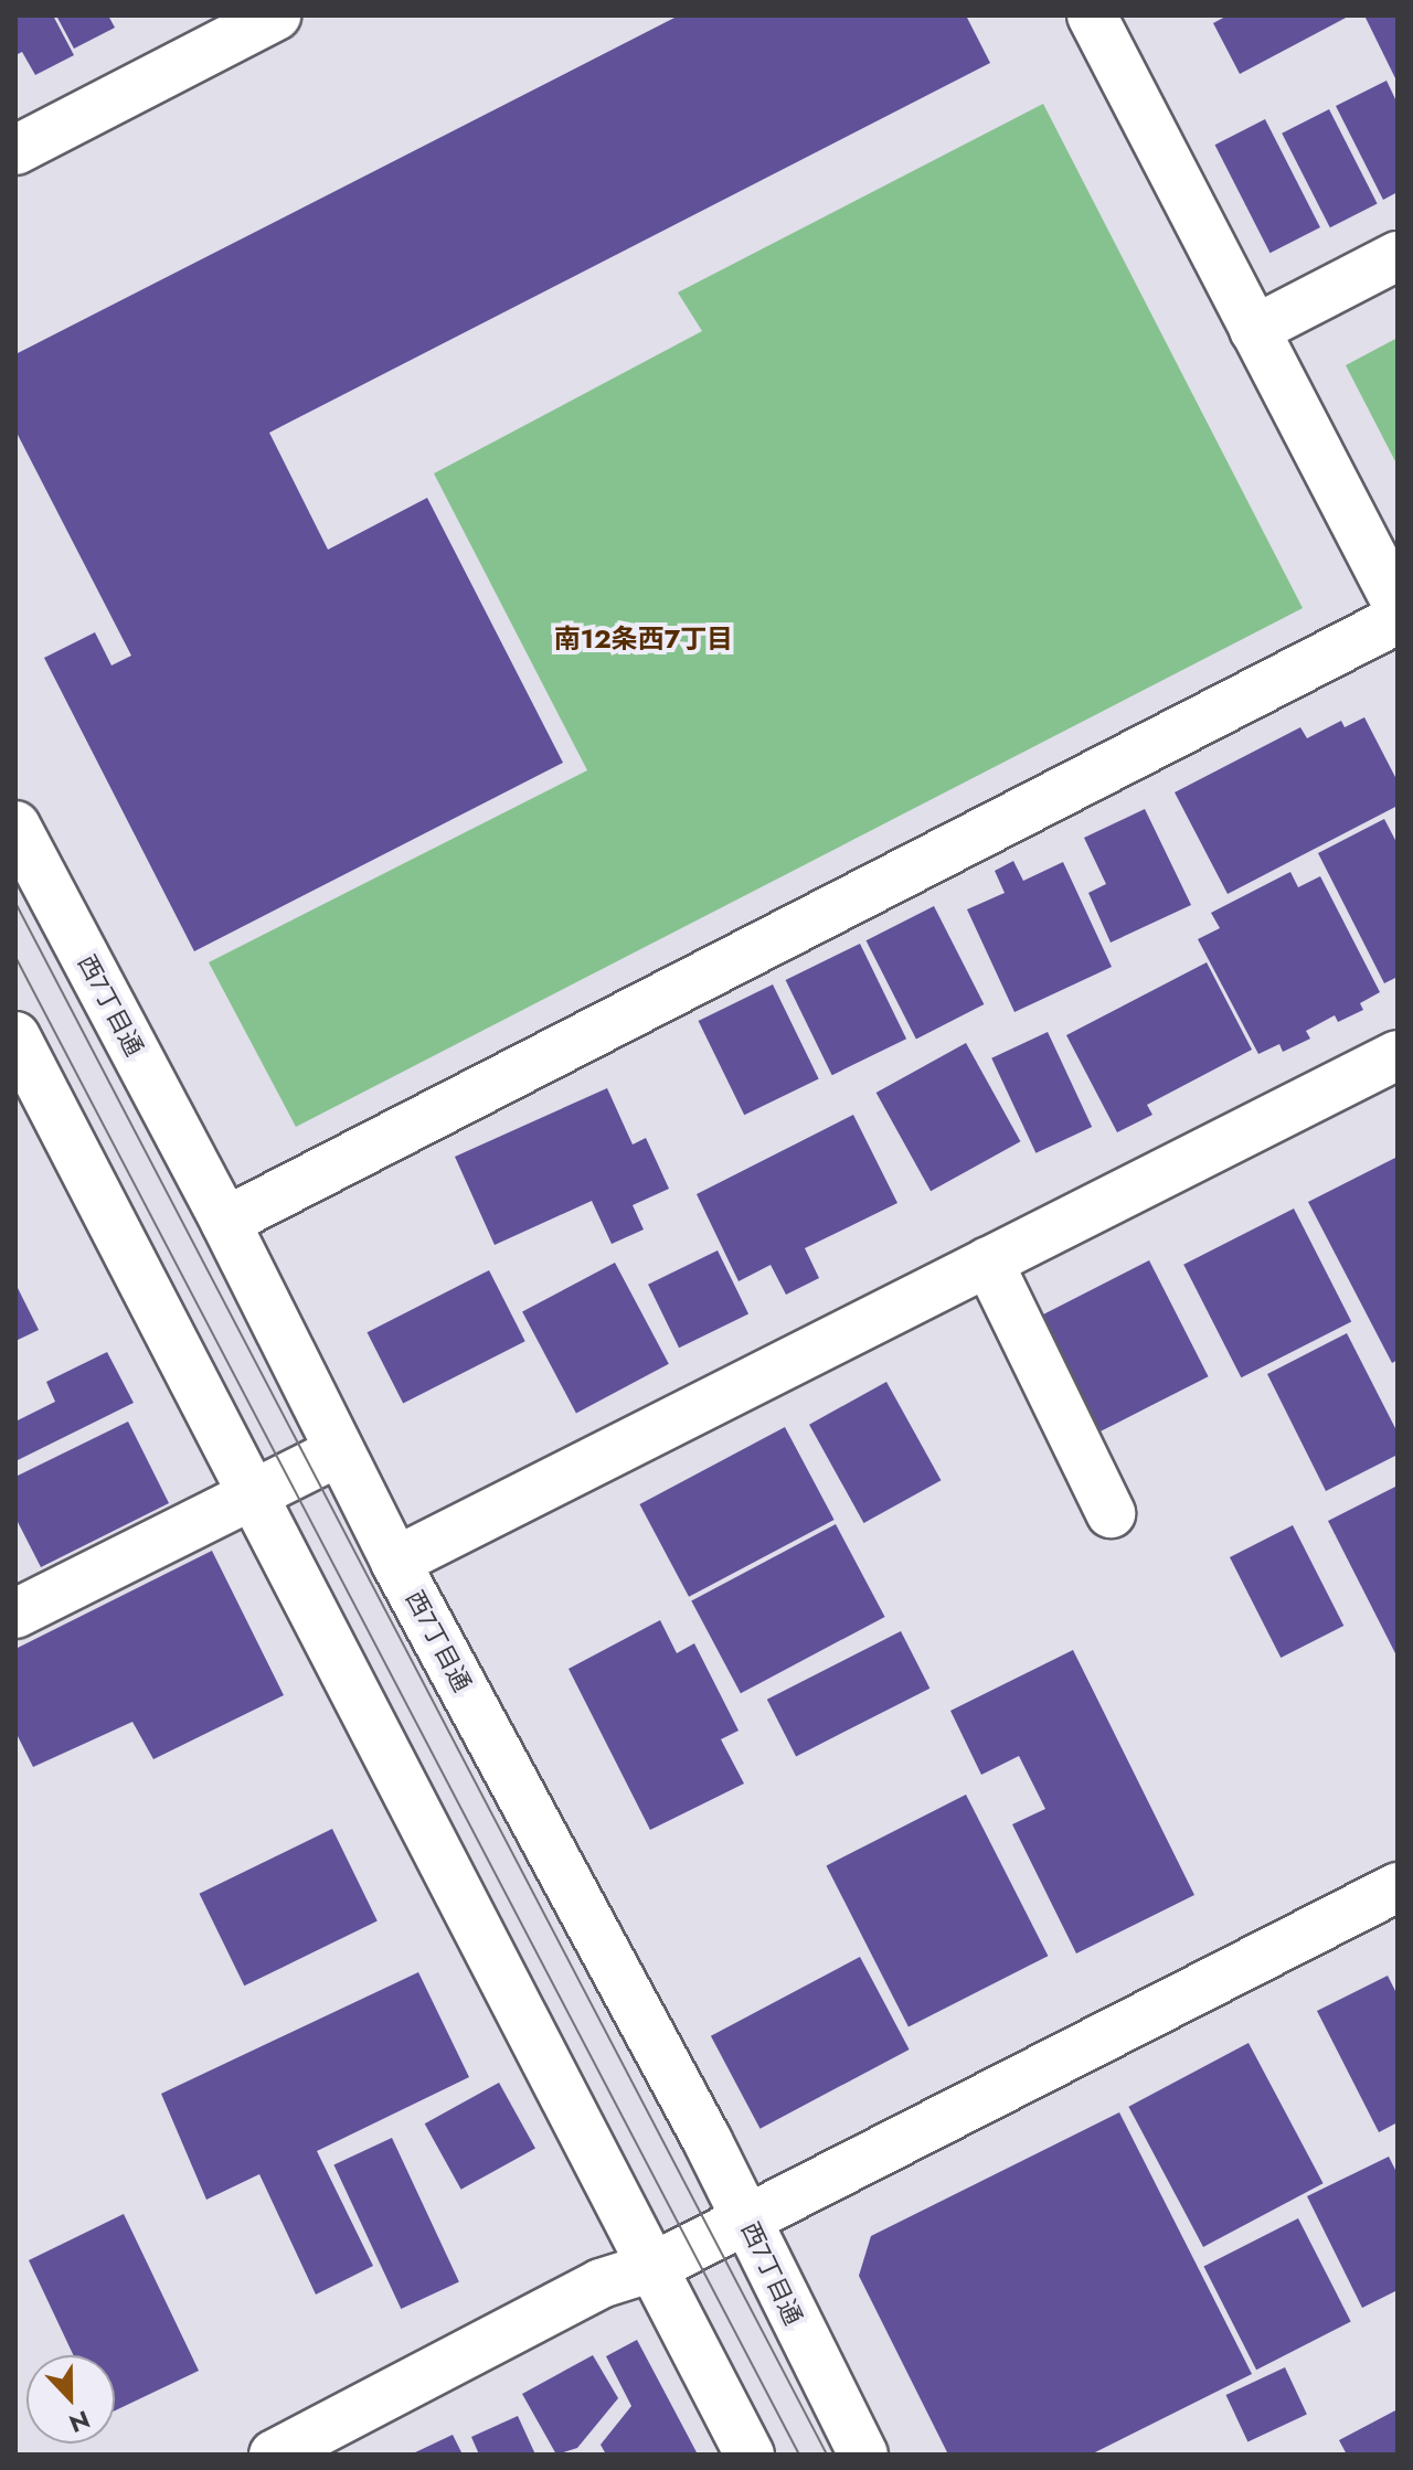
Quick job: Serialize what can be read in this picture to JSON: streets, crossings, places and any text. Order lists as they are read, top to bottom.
{
  "streets": {
    "street": ["西7丁目通"]
  },
  "districts": ["南12条西7丁目"],
  "north": "bottom"
}
